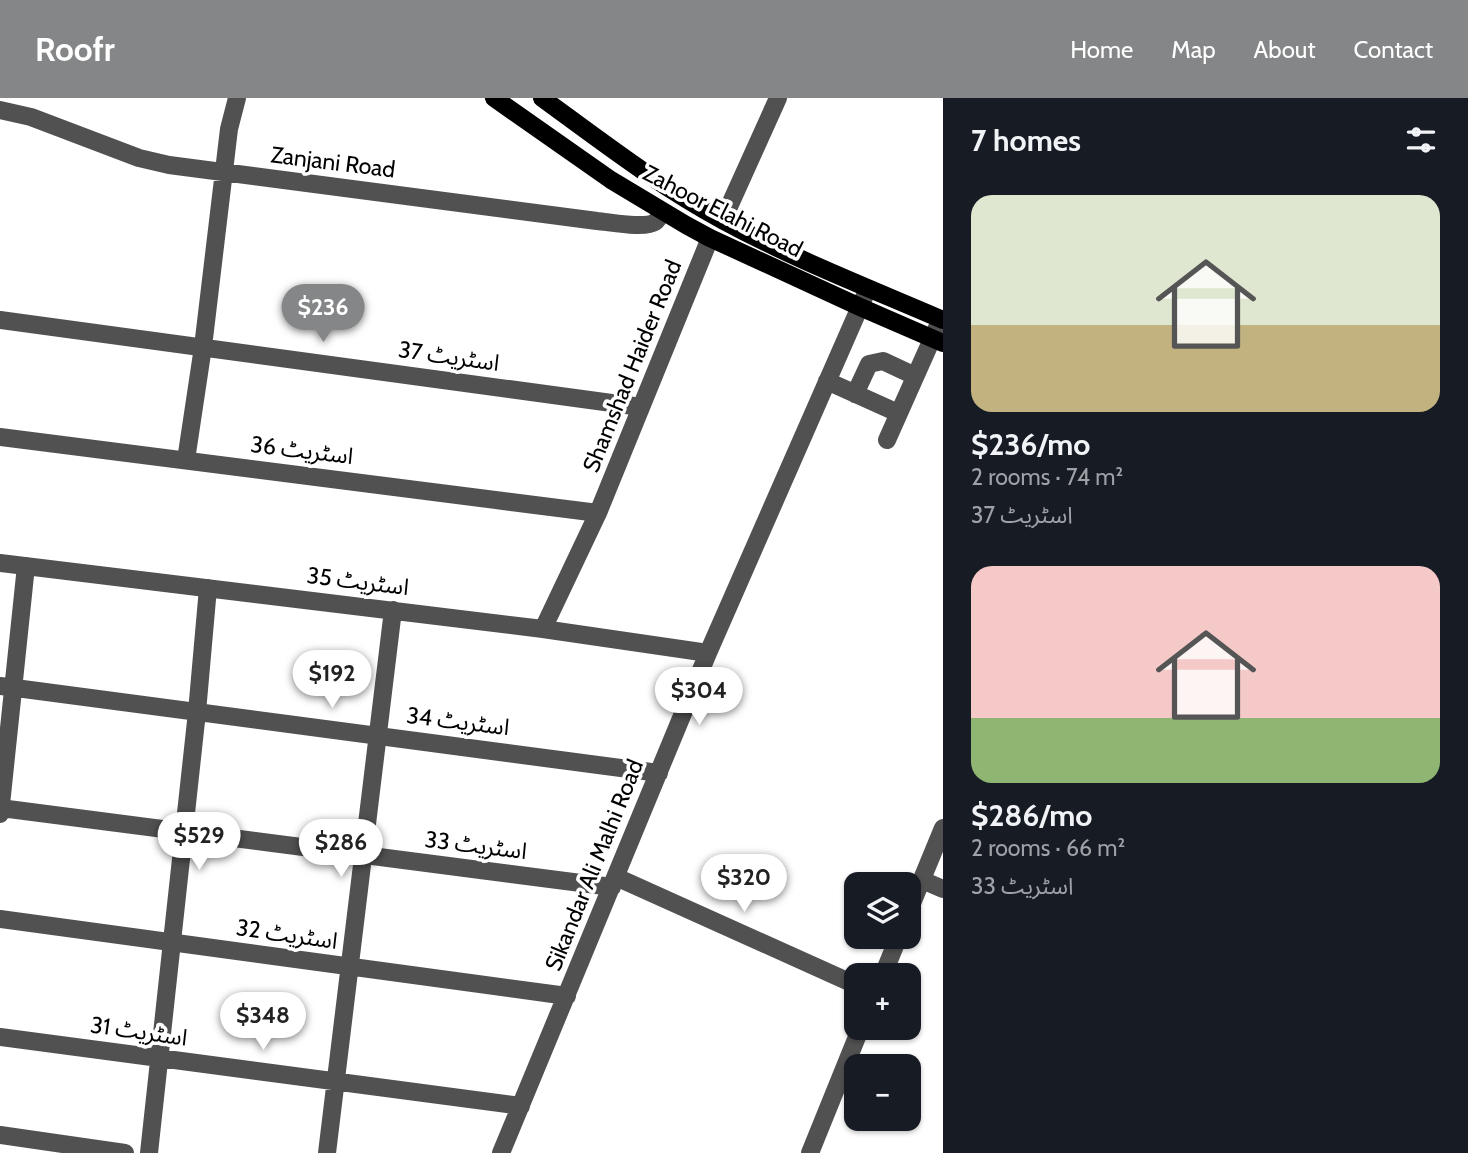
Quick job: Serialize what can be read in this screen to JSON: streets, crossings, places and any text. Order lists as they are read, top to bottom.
{
  "streets": {
    "main road": ["Zahoor Elahi Road"],
    "street": [
      "Zanjani Road",
      "اسٹریٹ 37",
      "Shamshad Haider Road",
      "اسٹریٹ 36",
      "اسٹریٹ 35",
      "اسٹریٹ 34",
      "اسٹریٹ 33",
      "Sikandar Ali Malhi Road",
      "اسٹریٹ 32",
      "اسٹریٹ 31"
    ]
  },
  "crossings": [
    ["Zanjani Road", "Zahoor Elahi Road"],
    ["Zahoor Elahi Road", "Shamshad Haider Road"],
    ["Zahoor Elahi Road", "Sikandar Ali Malhi Road"],
    ["اسٹریٹ 37", "Shamshad Haider Road"],
    ["Shamshad Haider Road", "اسٹریٹ 36"],
    ["Shamshad Haider Road", "اسٹریٹ 35"],
    ["اسٹریٹ 35", "Sikandar Ali Malhi Road"],
    ["اسٹریٹ 34", "Sikandar Ali Malhi Road"],
    ["اسٹریٹ 33", "Sikandar Ali Malhi Road"],
    ["Sikandar Ali Malhi Road", "اسٹریٹ 32"],
    ["Sikandar Ali Malhi Road", "اسٹریٹ 31"]
  ],
  "page": {
    "header": "Roofr",
    "nav": [
      "Home",
      "Map",
      "About",
      "Contact"
    ],
    "heading": "7 homes",
    "list": [
      {
        "name": "$236/mo",
        "note": "2 rooms · 74 m² · اسٹریٹ 37"
      },
      {
        "name": "$286/mo",
        "note": "2 rooms · 66 m² · اسٹریٹ 33"
      }
    ],
    "price": [
      "$236",
      "$192",
      "$304",
      "$529",
      "$286",
      "$320",
      "$348"
    ],
    "map_buttons": ["+", "−"]
  }
}
